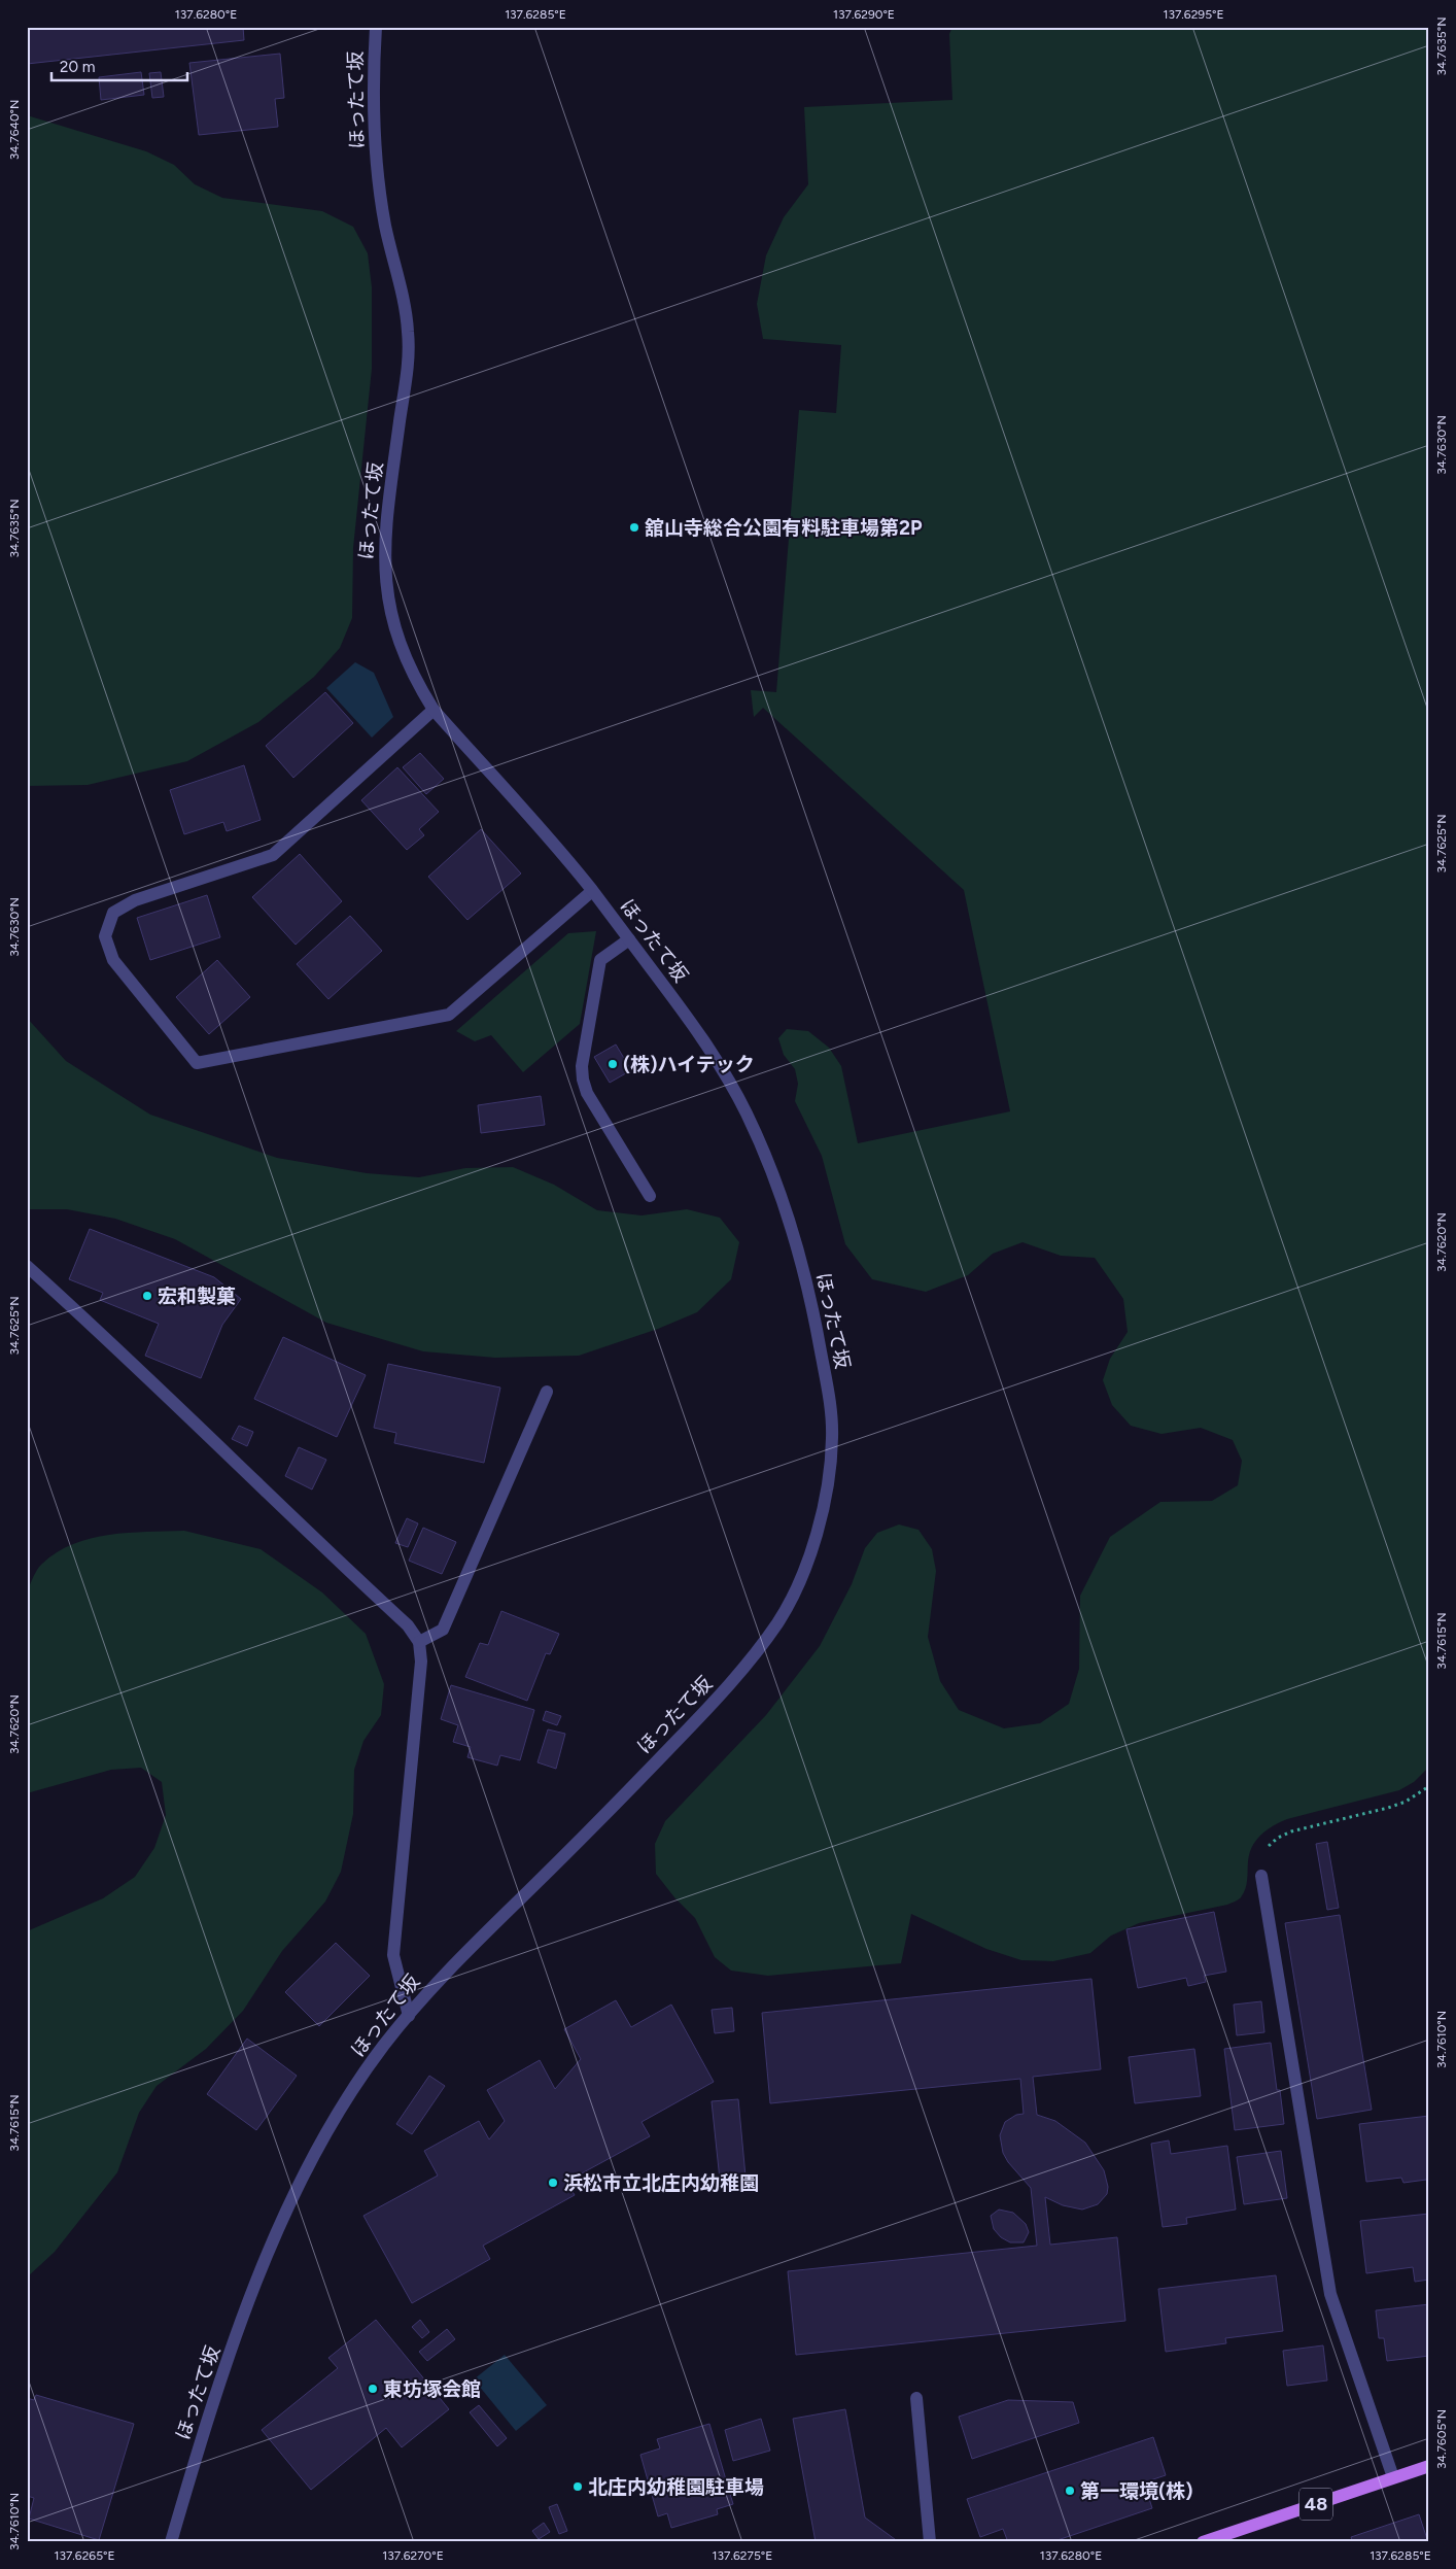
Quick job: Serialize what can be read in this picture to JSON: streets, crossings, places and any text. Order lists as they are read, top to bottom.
{
  "streets": {
    "main road": ["48"],
    "street": ["ほったて坂"]
  },
  "places": [
    "舘山寺総合公園有料駐車場第2P",
    "(株)ハイテック",
    "宏和製菓",
    "浜松市立北庄内幼稚園",
    "東坊塚会館",
    "北庄内幼稚園駐車場",
    "第一環境(株)"
  ],
  "scale_bar": "20 m",
  "coordinates": [
    "137.6280°E",
    "137.6285°E",
    "137.6290°E",
    "137.6295°E",
    "34.7635°N",
    "34.7640°N",
    "34.7630°N",
    "34.7625°N",
    "34.7620°N",
    "34.7615°N",
    "34.7610°N",
    "34.7605°N",
    "137.6265°E",
    "137.6270°E",
    "137.6275°E"
  ]
}
